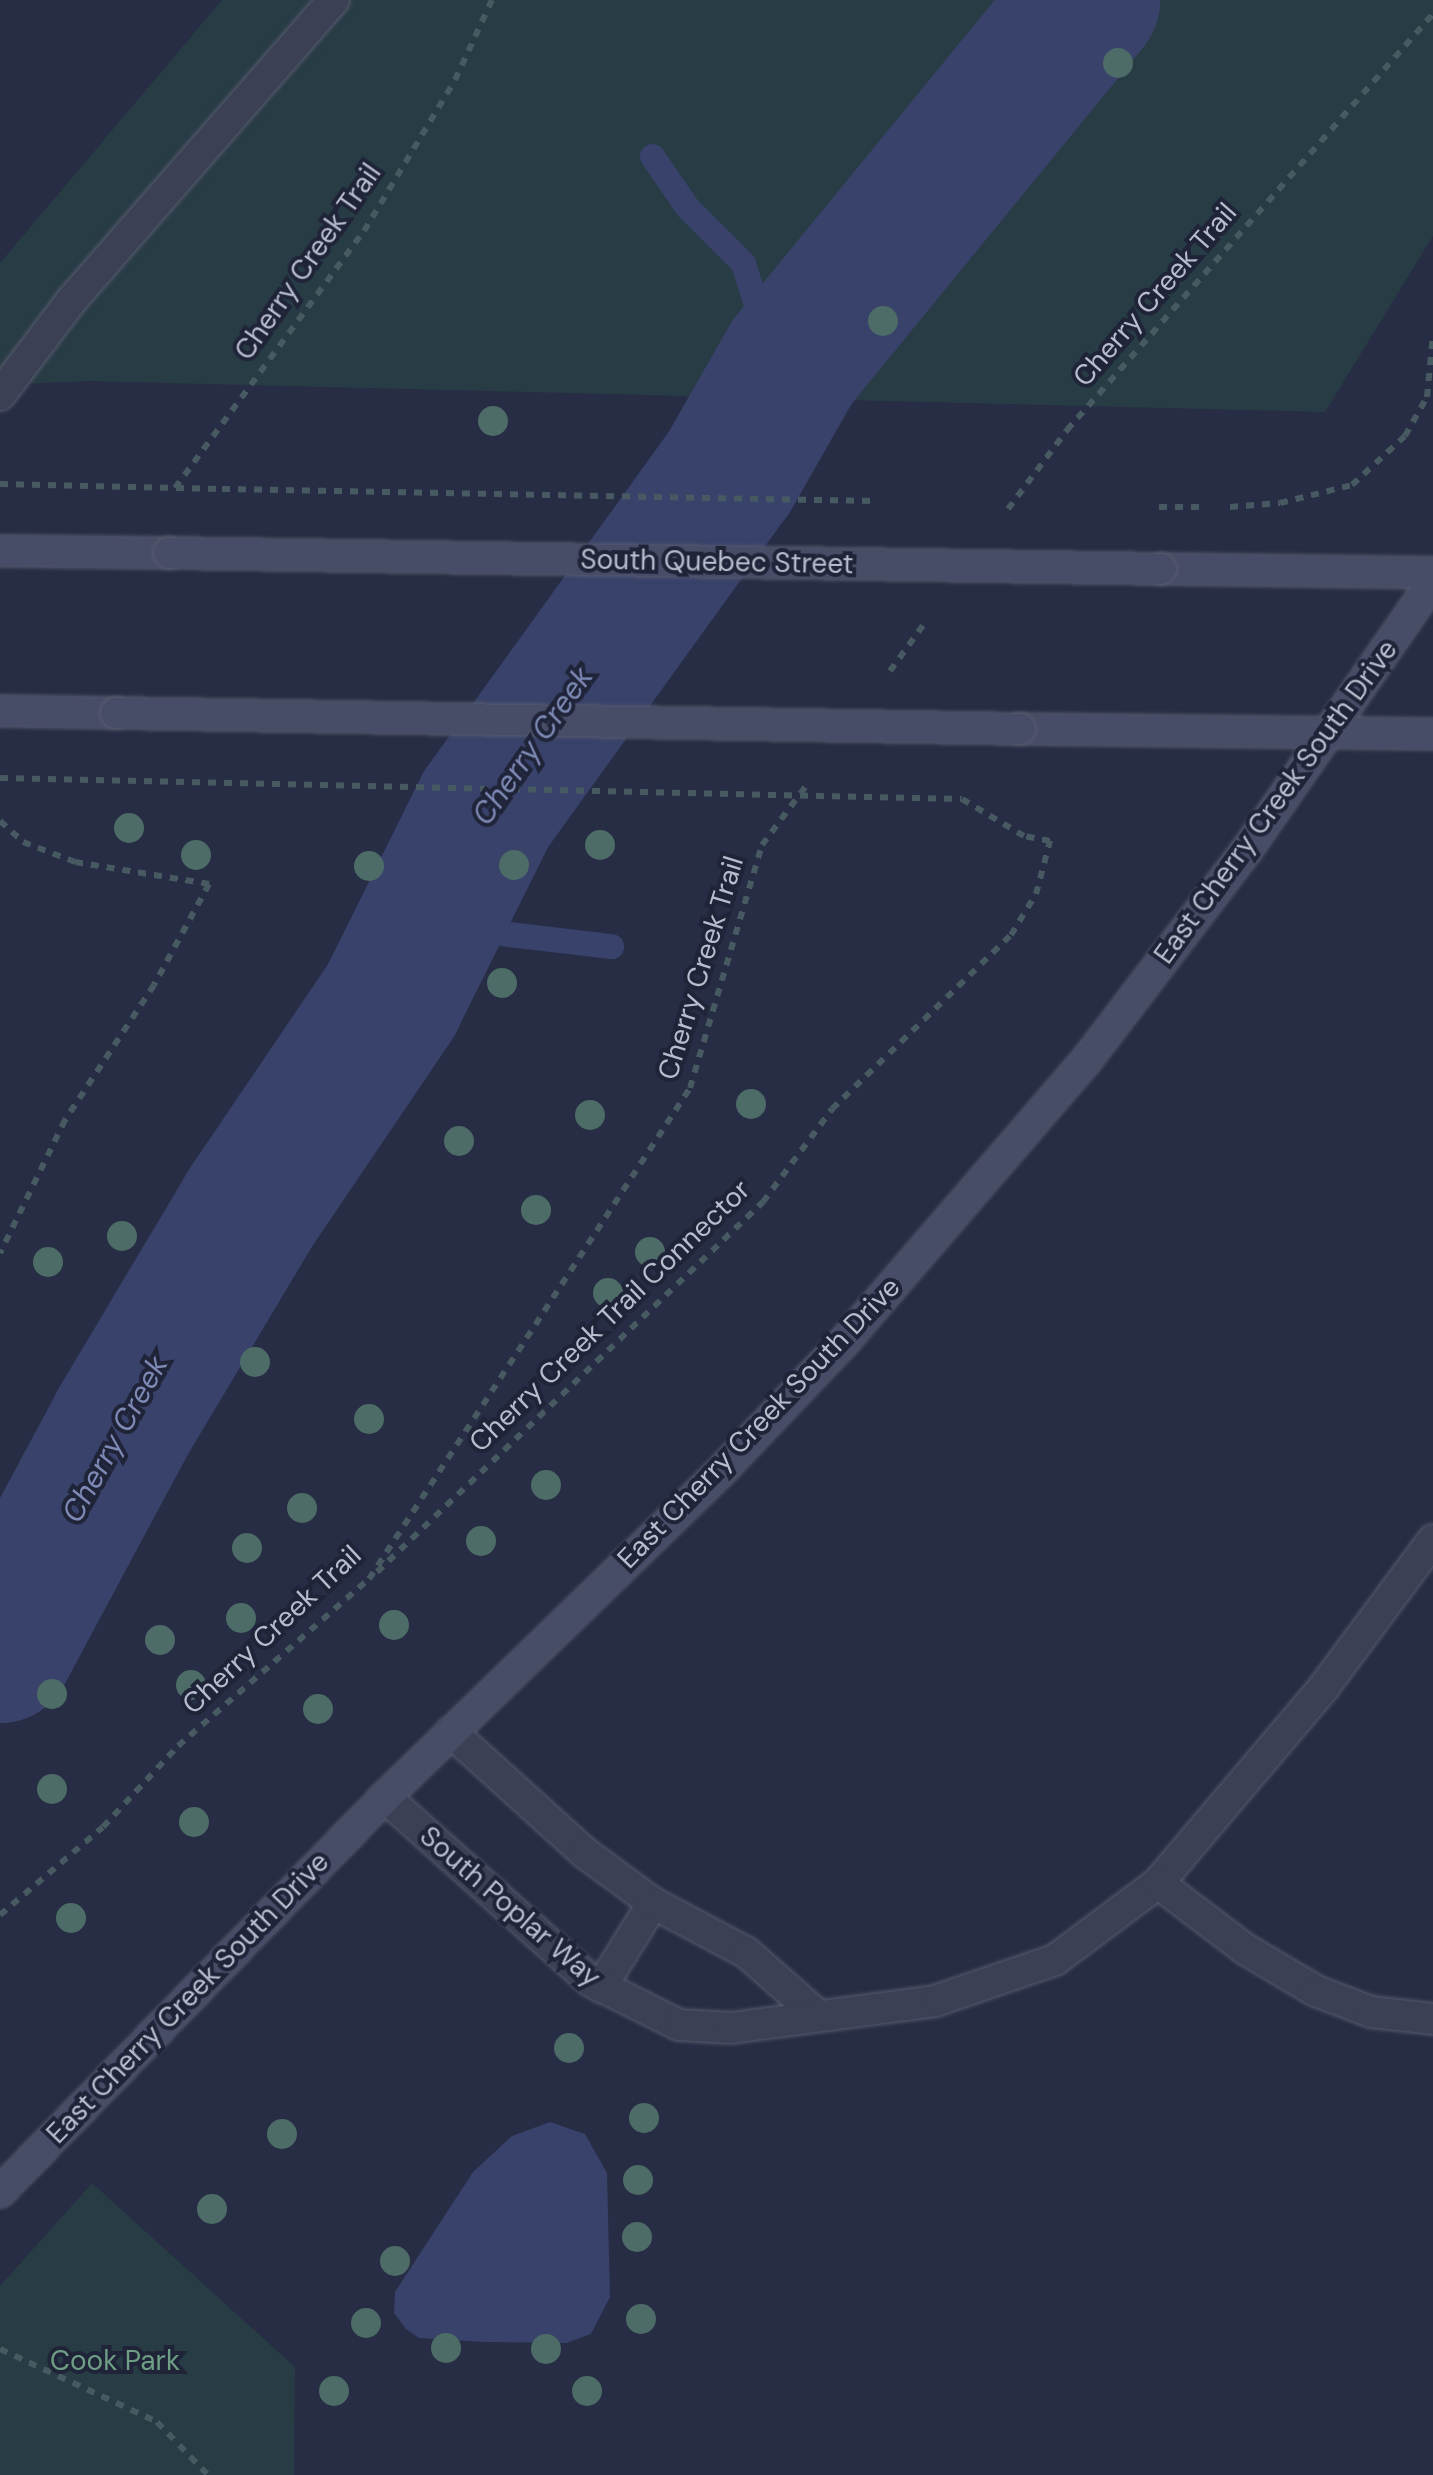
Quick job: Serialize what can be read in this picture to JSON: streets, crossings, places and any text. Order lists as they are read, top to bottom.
{
  "streets": {
    "main road": ["South Quebec Street", "East Cherry Creek South Drive"],
    "street": ["South Poplar Way"],
    "path": ["Cherry Creek Trail", "Cherry Creek Trail Connector"]
  },
  "crossings": [
    ["Cherry Creek Trail", "Cherry Creek Trail Connector"],
    ["East Cherry Creek South Drive", "South Poplar Way"]
  ],
  "water": ["Cherry Creek"],
  "parks": ["Cook Park"]
}
